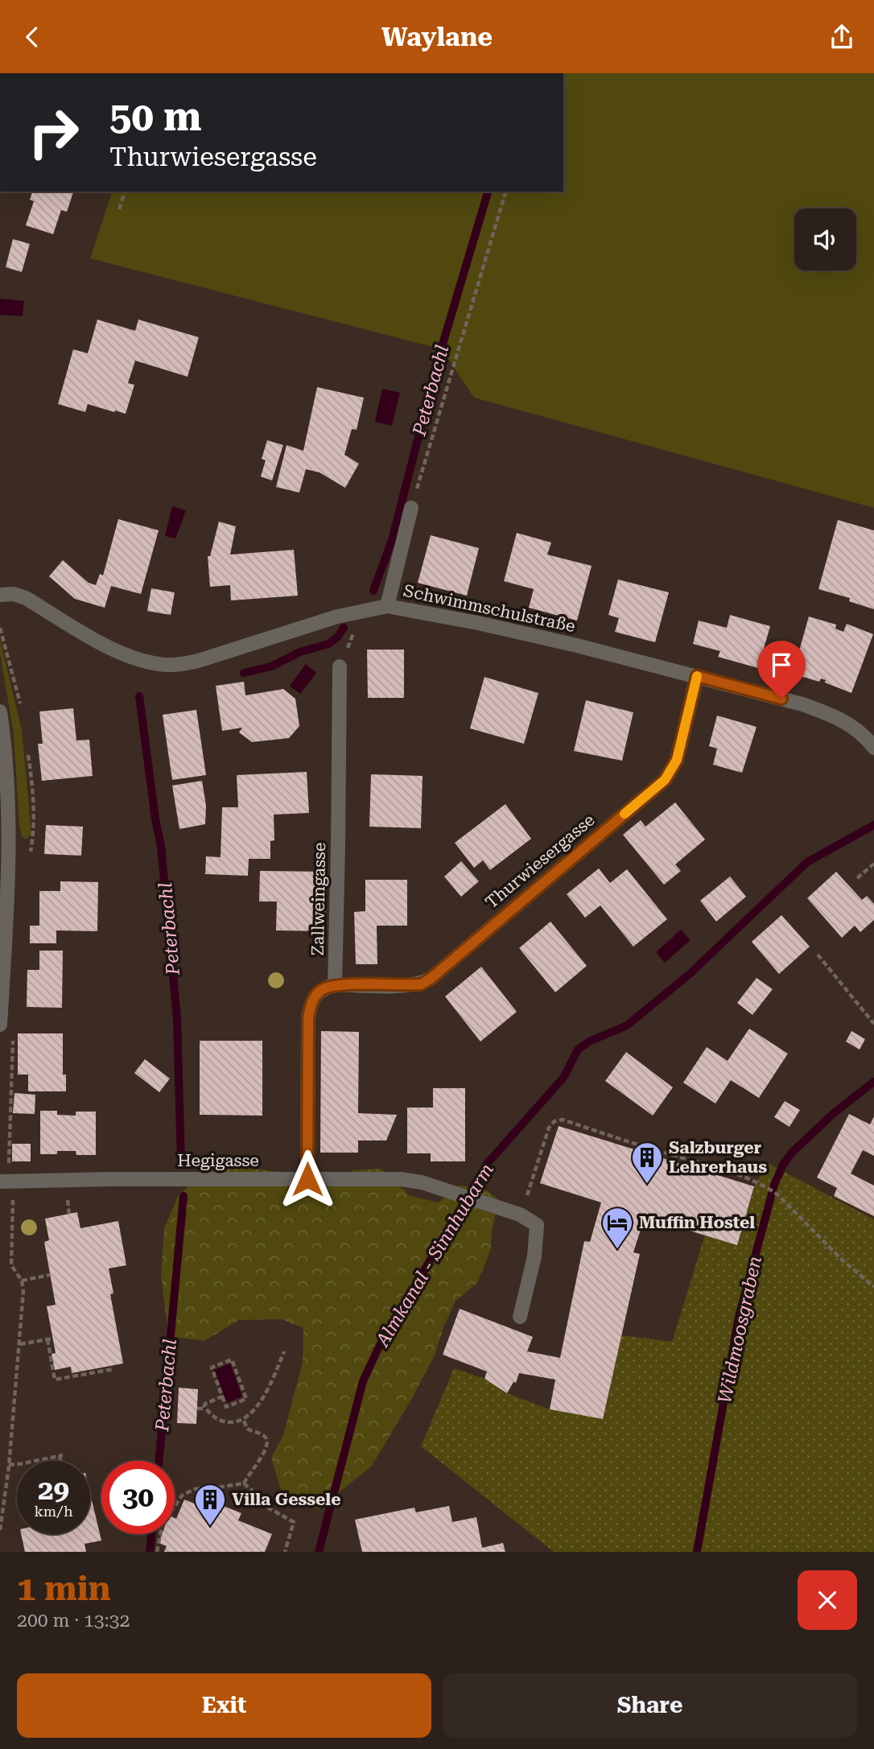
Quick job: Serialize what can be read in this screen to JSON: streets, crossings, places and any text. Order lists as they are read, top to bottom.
{
  "streets": {
    "street": [
      "Schwimmschulstraße",
      "Thurwiesergasse",
      "Zallweingasse",
      "Hegigasse"
    ]
  },
  "crossings": [
    ["Schwimmschulstraße", "Thurwiesergasse"],
    ["Thurwiesergasse", "Zallweingasse"]
  ],
  "water": ["Peterbachl", "Almkanal - Sinnhubarm", "Wildmoosgraben"],
  "places": {
    "building": ["Salzburger Lehrerhaus", "Villa Gessele"],
    "hotel": ["Muffin Hostel"]
  },
  "page": {
    "header": "Waylane",
    "turn": ["50 m", "Thurwiesergasse"],
    "speed": "29 km/h",
    "limit": "30",
    "heading": ["1 min", "200 m · 13:32"],
    "buttons": ["Exit", "Share"]
  }
}
